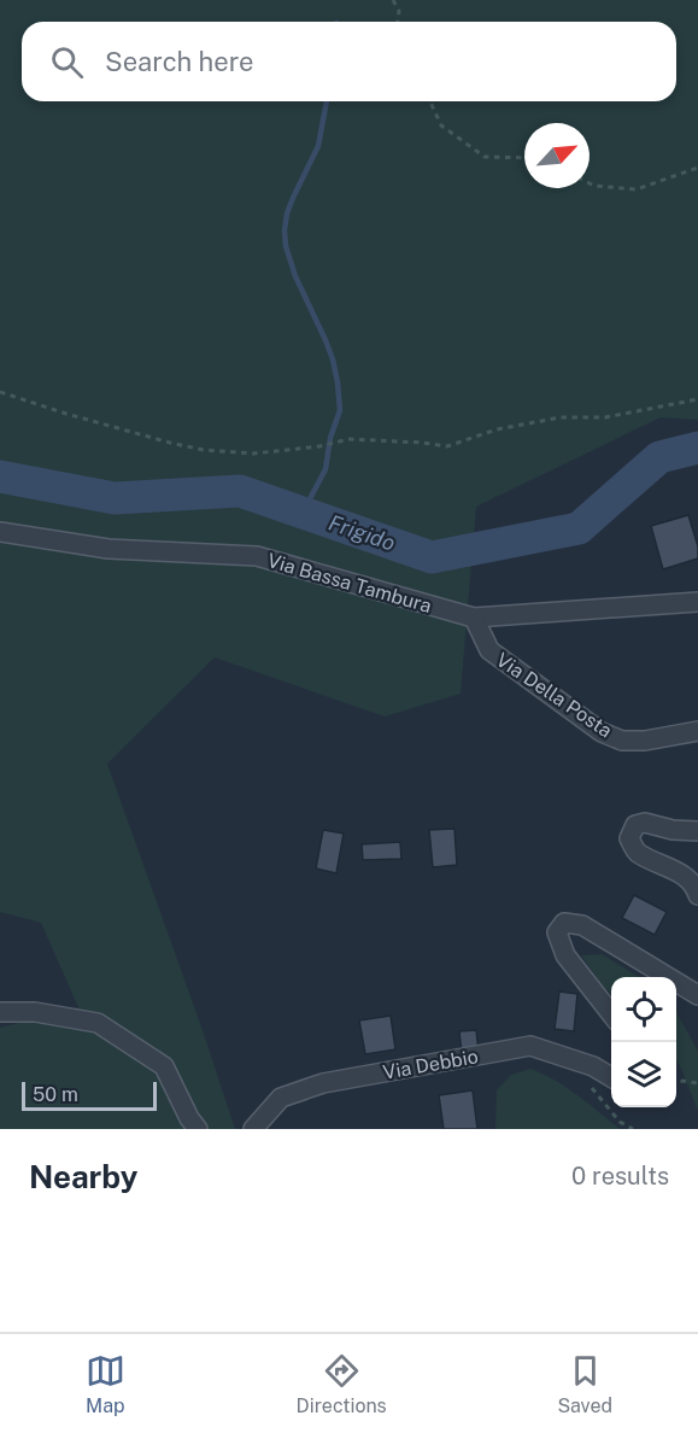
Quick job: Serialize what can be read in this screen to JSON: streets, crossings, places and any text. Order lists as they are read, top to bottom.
{
  "streets": {
    "street": ["Via Bassa Tambura", "Via Della Posta", "Via Debbio"]
  },
  "crossings": [
    ["Via Bassa Tambura", "Via Della Posta"]
  ],
  "water": ["Frigido"],
  "scale_bar": "50 m",
  "north": "top right",
  "page": {
    "search": "Search here",
    "scale": "50 m",
    "heading": ["Nearby", "0 results"],
    "nav": ["Map", "Directions", "Saved"]
  }
}
